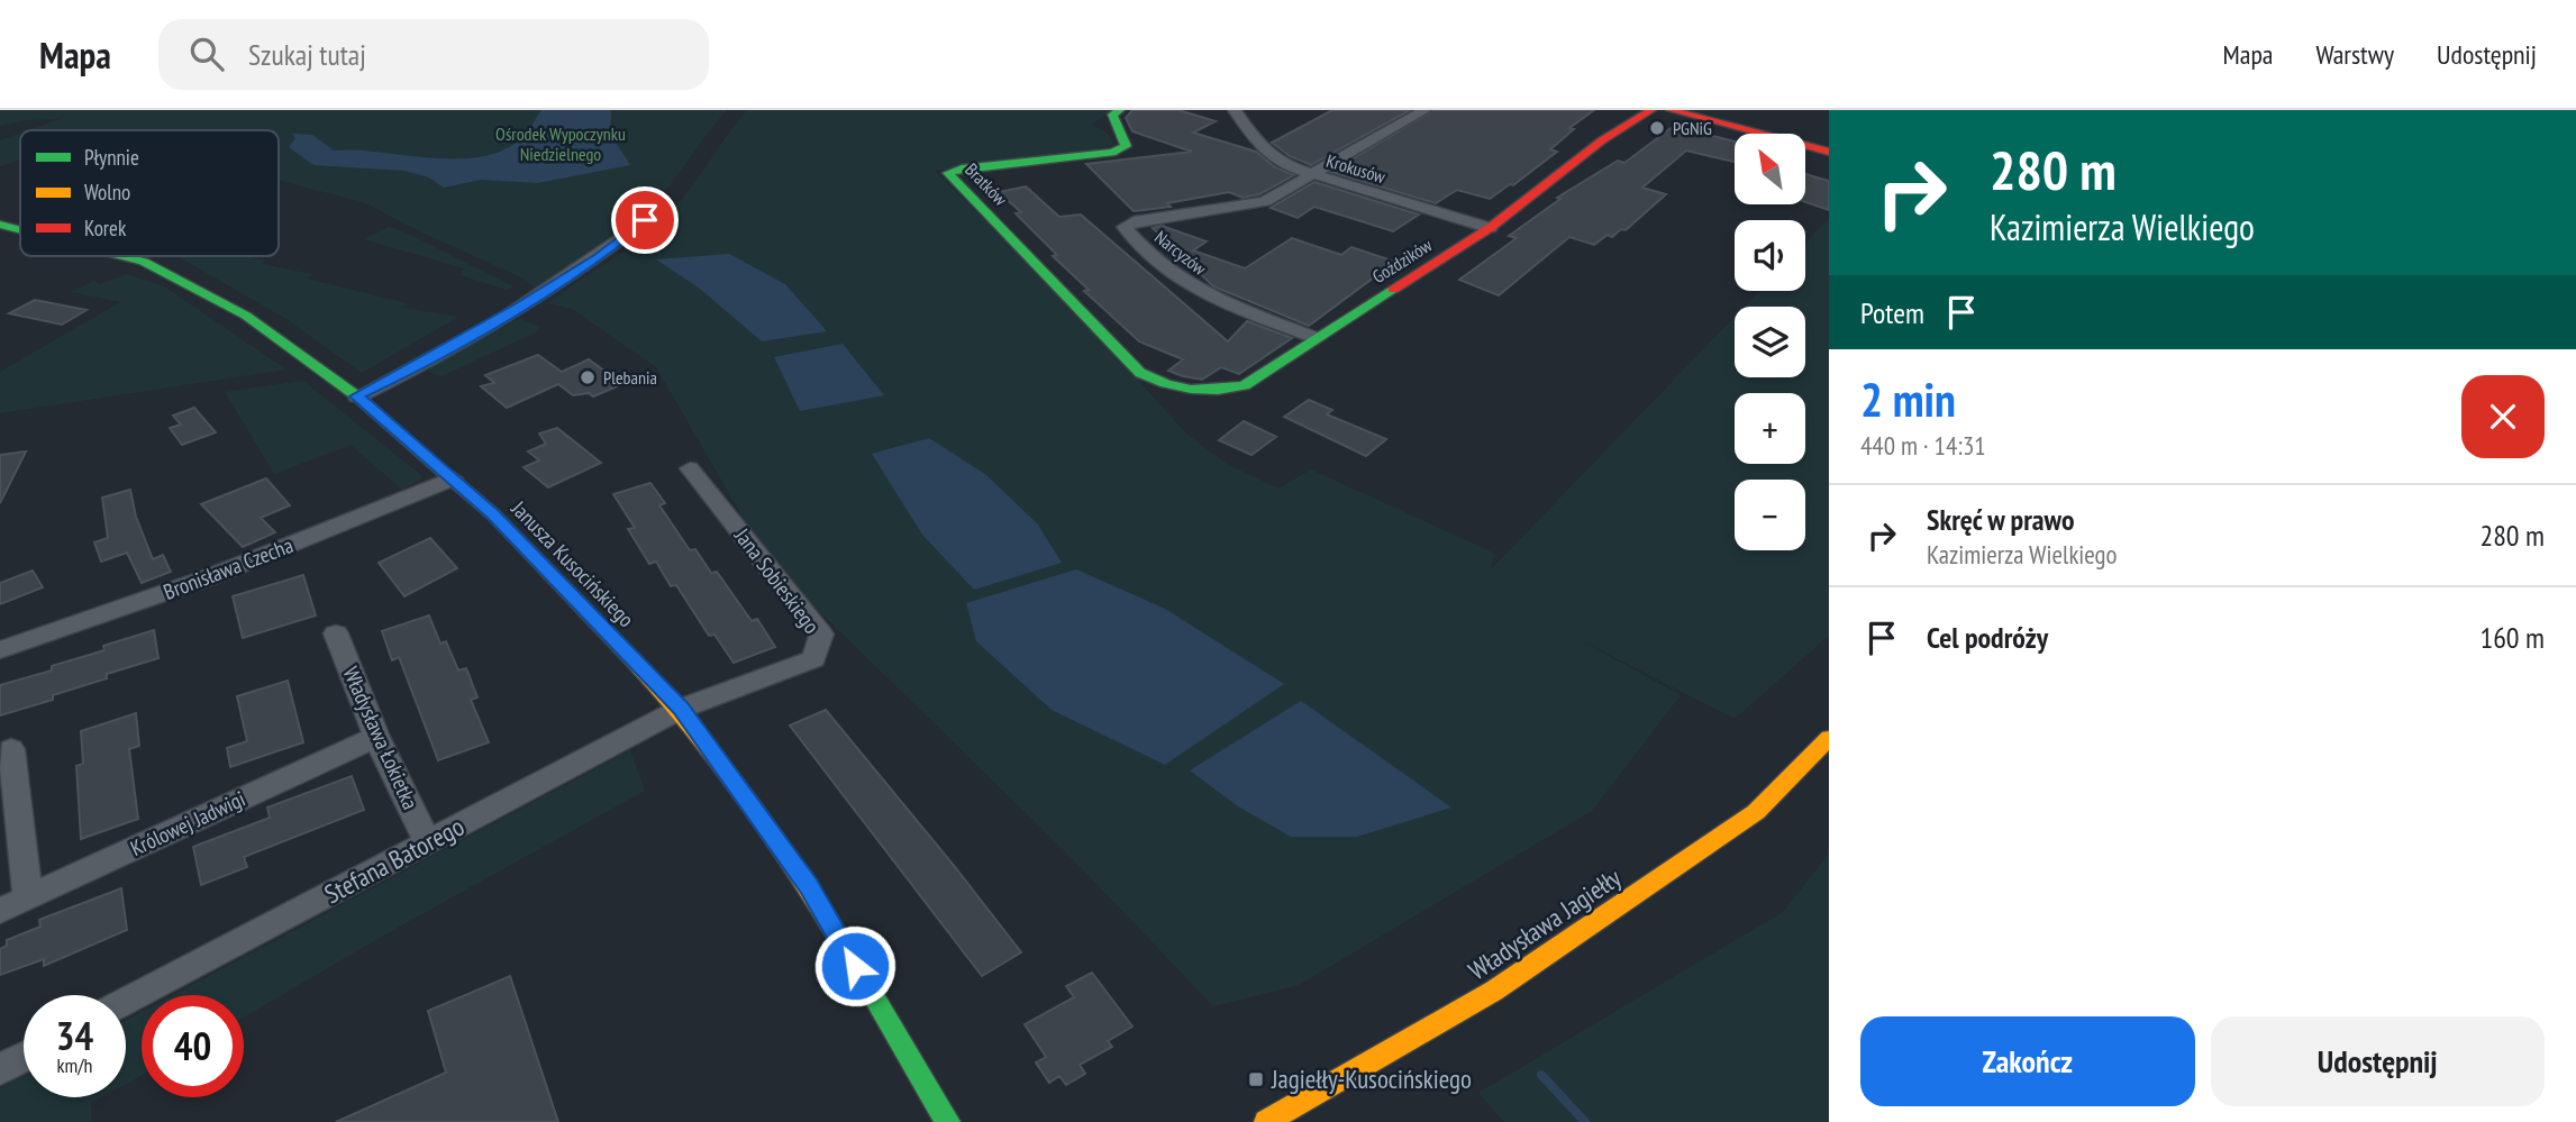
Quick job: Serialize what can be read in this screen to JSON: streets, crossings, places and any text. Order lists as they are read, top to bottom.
{
  "streets": {
    "street": [
      "Krokusów",
      "Bratków",
      "Narcyzów",
      "Goździków",
      "Janusza Kusocińskiego",
      "Bronisława Czecha",
      "Jana Sobieskiego",
      "Władysława Łokietka",
      "Królowej Jadwigi",
      "Stefana Batorego",
      "Władysława Jagiełły"
    ]
  },
  "crossings": [
    ["Krokusów", "Narcyzów"],
    ["Krokusów", "Goździków"],
    ["Bratków", "Goździków"],
    ["Narcyzów", "Goździków"],
    ["Janusza Kusocińskiego", "Bronisława Czecha"],
    ["Janusza Kusocińskiego", "Jana Sobieskiego"],
    ["Janusza Kusocińskiego", "Stefana Batorego"],
    ["Jana Sobieskiego", "Stefana Batorego"],
    ["Władysława Łokietka", "Królowej Jadwigi"],
    ["Władysława Łokietka", "Stefana Batorego"]
  ],
  "parks": ["Ośrodek Wypoczynku Niedzielnego"],
  "places": {
    "other": ["PGNiG", "Plebania"],
    "transit": ["Jagiełły-Kusocińskiego"]
  },
  "legend": ["Płynnie", "Wolno", "Korek"],
  "north": "top left",
  "page": {
    "header": "Mapa",
    "search": "Szukaj tutaj",
    "nav": ["Mapa", "Warstwy", "Udostępnij"],
    "turn": ["280 m", "Kazimierza Wielkiego"],
    "map_buttons": ["+", "−"],
    "then": "Potem",
    "heading": ["2 min", "440 m · 14:31"],
    "list": [
      {
        "name": "Skręć w prawo",
        "note": "Kazimierza Wielkiego",
        "value": "280 m"
      },
      {
        "name": "Cel podróży",
        "value": "160 m"
      }
    ],
    "speed": "34 km/h",
    "limit": "40",
    "buttons": ["Zakończ", "Udostępnij"]
  }
}
